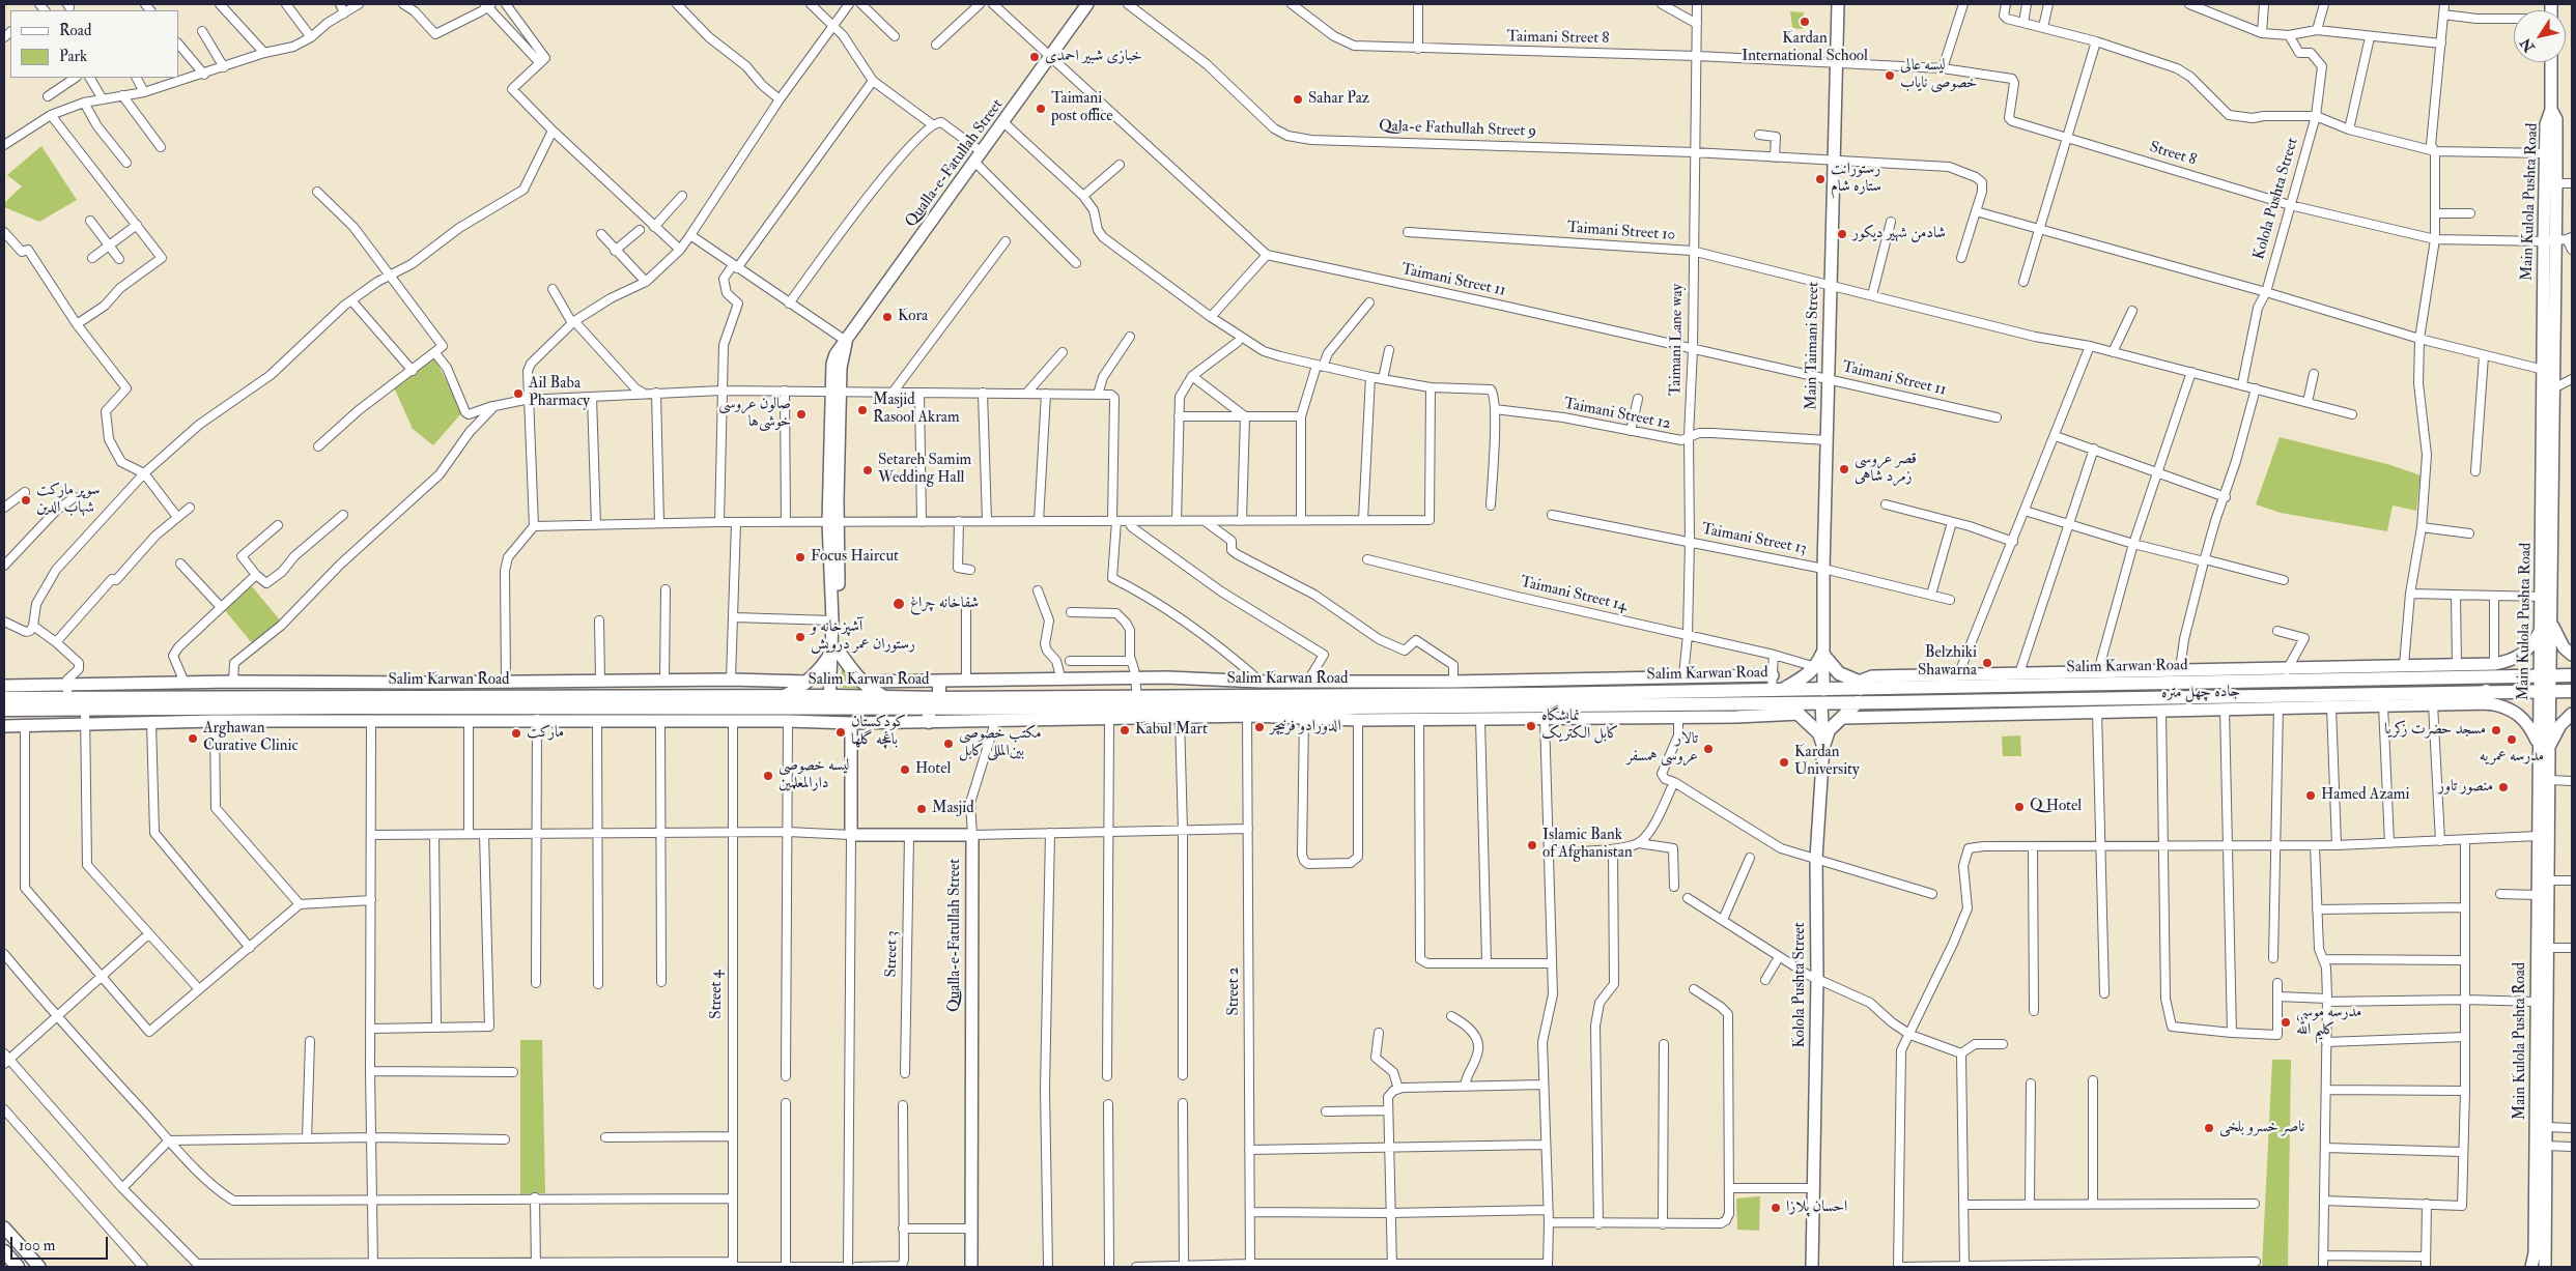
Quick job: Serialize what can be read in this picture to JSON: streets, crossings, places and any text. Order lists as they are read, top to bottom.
{
  "streets": {
    "main road": ["Salim Karwan Road"],
    "street": [
      "Taimani Street 8",
      "Qala-e Fathullah Street 9",
      "Street 8",
      "Qualla-e-Fatullah Street",
      "Kolola Pushta Street",
      "Main Kulola Pushta Road",
      "Taimani Street 10",
      "Taimani Street 11",
      "Taimani Lane way",
      "Main Taimani Street",
      "Taimani Street 12",
      "Taimani Street 13",
      "Taimani Street 14",
      "جاده چهل متره",
      "Street 3",
      "Street 2",
      "Street 4"
    ]
  },
  "crossings": [
    ["Taimani Street 8", "Street 8"],
    ["Taimani Street 8", "Taimani Lane way"],
    ["Taimani Street 8", "Main Taimani Street"],
    ["Qala-e Fathullah Street 9", "Taimani Lane way"],
    ["Qala-e Fathullah Street 9", "Main Taimani Street"],
    ["Street 8", "Kolola Pushta Street"],
    ["Street 8", "Main Kulola Pushta Road"],
    ["Street 8", "Main Taimani Street"],
    ["Qualla-e-Fatullah Street", "Taimani Street 11"],
    ["Qualla-e-Fatullah Street", "Salim Karwan Road"],
    ["Kolola Pushta Street", "Taimani Street 10"],
    ["Kolola Pushta Street", "Salim Karwan Road"],
    ["Main Kulola Pushta Road", "Salim Karwan Road"],
    ["Main Kulola Pushta Road", "جاده چهل متره"],
    ["Taimani Street 10", "Taimani Lane way"],
    ["Taimani Street 10", "Main Taimani Street"],
    ["Taimani Street 11", "Taimani Lane way"],
    ["Taimani Street 11", "Main Taimani Street"],
    ["Taimani Lane way", "Taimani Street 12"],
    ["Taimani Lane way", "Taimani Street 13"],
    ["Taimani Lane way", "Taimani Street 14"],
    ["Main Taimani Street", "Taimani Street 12"],
    ["Main Taimani Street", "Taimani Street 13"],
    ["Main Taimani Street", "Salim Karwan Road"],
    ["Salim Karwan Road", "جاده چهل متره"],
    ["Salim Karwan Road", "Street 2"]
  ],
  "places": [
    "Kardan International School",
    "خبازی شبیر احمدی",
    "لیسه عالی خصوصی نایاب",
    "Sahar Paz",
    "Taimani post office",
    "رستورانت ستاره شام",
    "شادمن شهیر دیکور",
    "Kora",
    "Ail Baba Pharmacy",
    "Masjid Rasool Akram",
    "صالون عروسی خوشی‌ها",
    "قصر عروسی زمرد شاهی",
    "Setareh Samim Wedding Hall",
    "سوپر مارکت شهاب الدین",
    "Focus Haircut",
    "شفاخانه چراغ",
    "آشپزخانه و رستوران عمر درویش",
    "Belzhiki Shawarna",
    "نمایشگاه کابل الکتریک",
    "الدورادو فرنیچر",
    "Kabul Mart",
    "مسجد حضرت زکریا",
    "کودکستان باغچه گلها",
    "مارکت",
    "Arghawan Curative Clinic",
    "مدرسه عمریه",
    "مکتب خصوصی بین‌المللی کابل",
    "تالار عروسی همسفر",
    "Kardan University",
    "Hotel",
    "لیسه خصوصی دارالمعلمین",
    "منصور تاور",
    "Hamed Azami",
    "Q Hotel",
    "Masjid",
    "Islamic Bank of Afghanistan",
    "مدرسه موسی کلیم الله",
    "ناصر خسرو بلخی",
    "احسان پلازا"
  ],
  "legend": ["Road", "Park"],
  "scale_bar": "100 m",
  "north": "bottom left"
}
